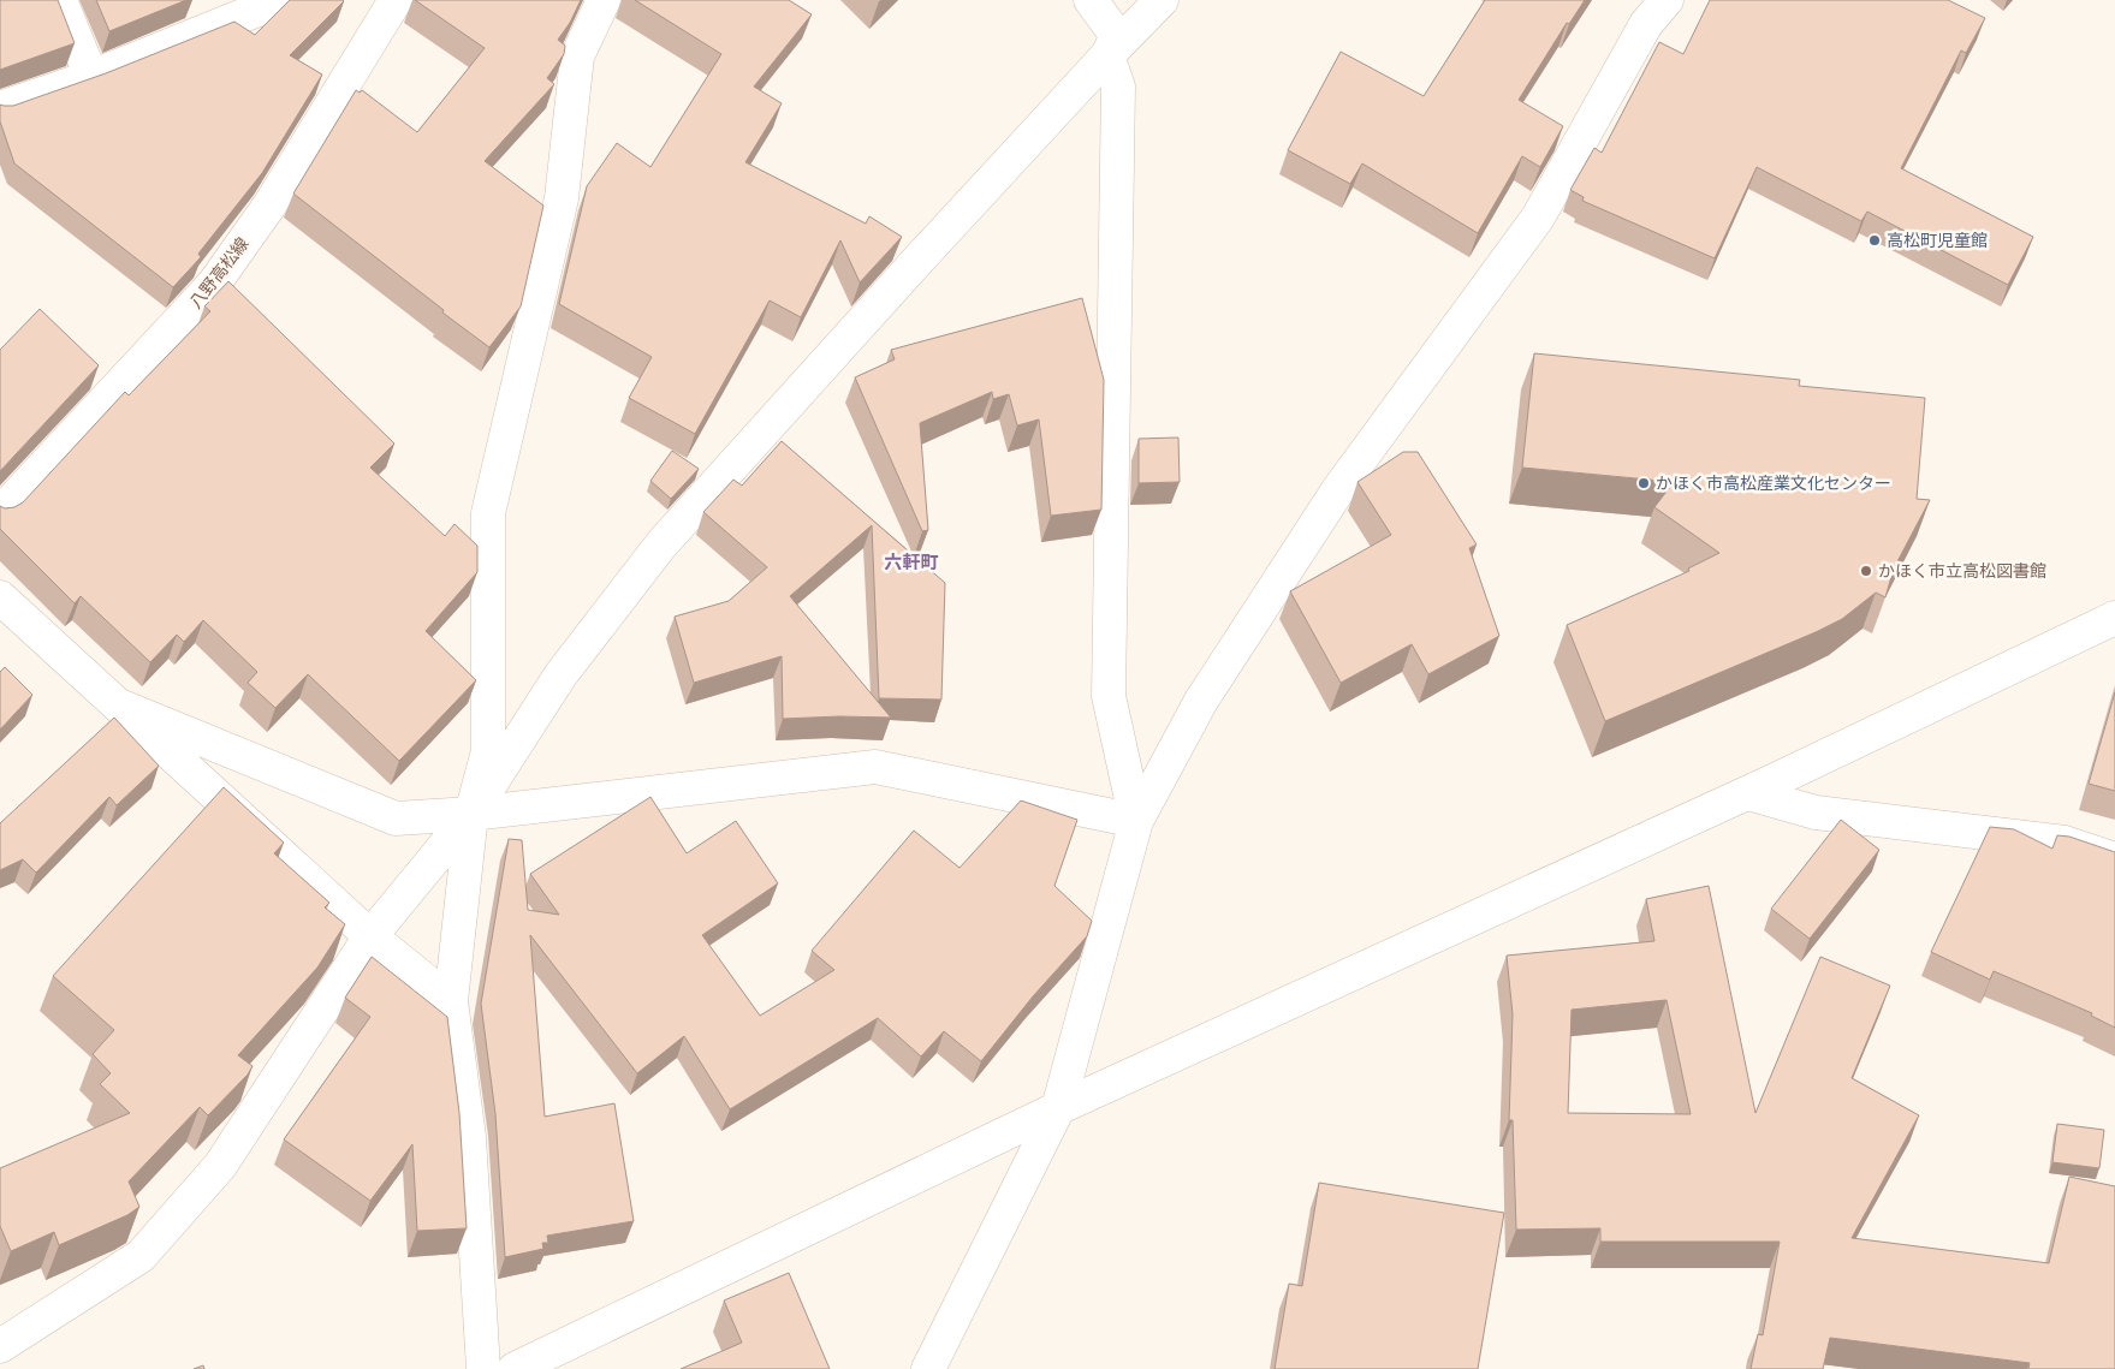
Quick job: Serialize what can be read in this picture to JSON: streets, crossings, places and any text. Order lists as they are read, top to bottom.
{
  "streets": {
    "street": ["八野高松線"]
  },
  "districts": ["六軒町"],
  "places": ["高松町児童館", "かほく市高松産業文化センター", "かほく市立高松図書館"]
}
